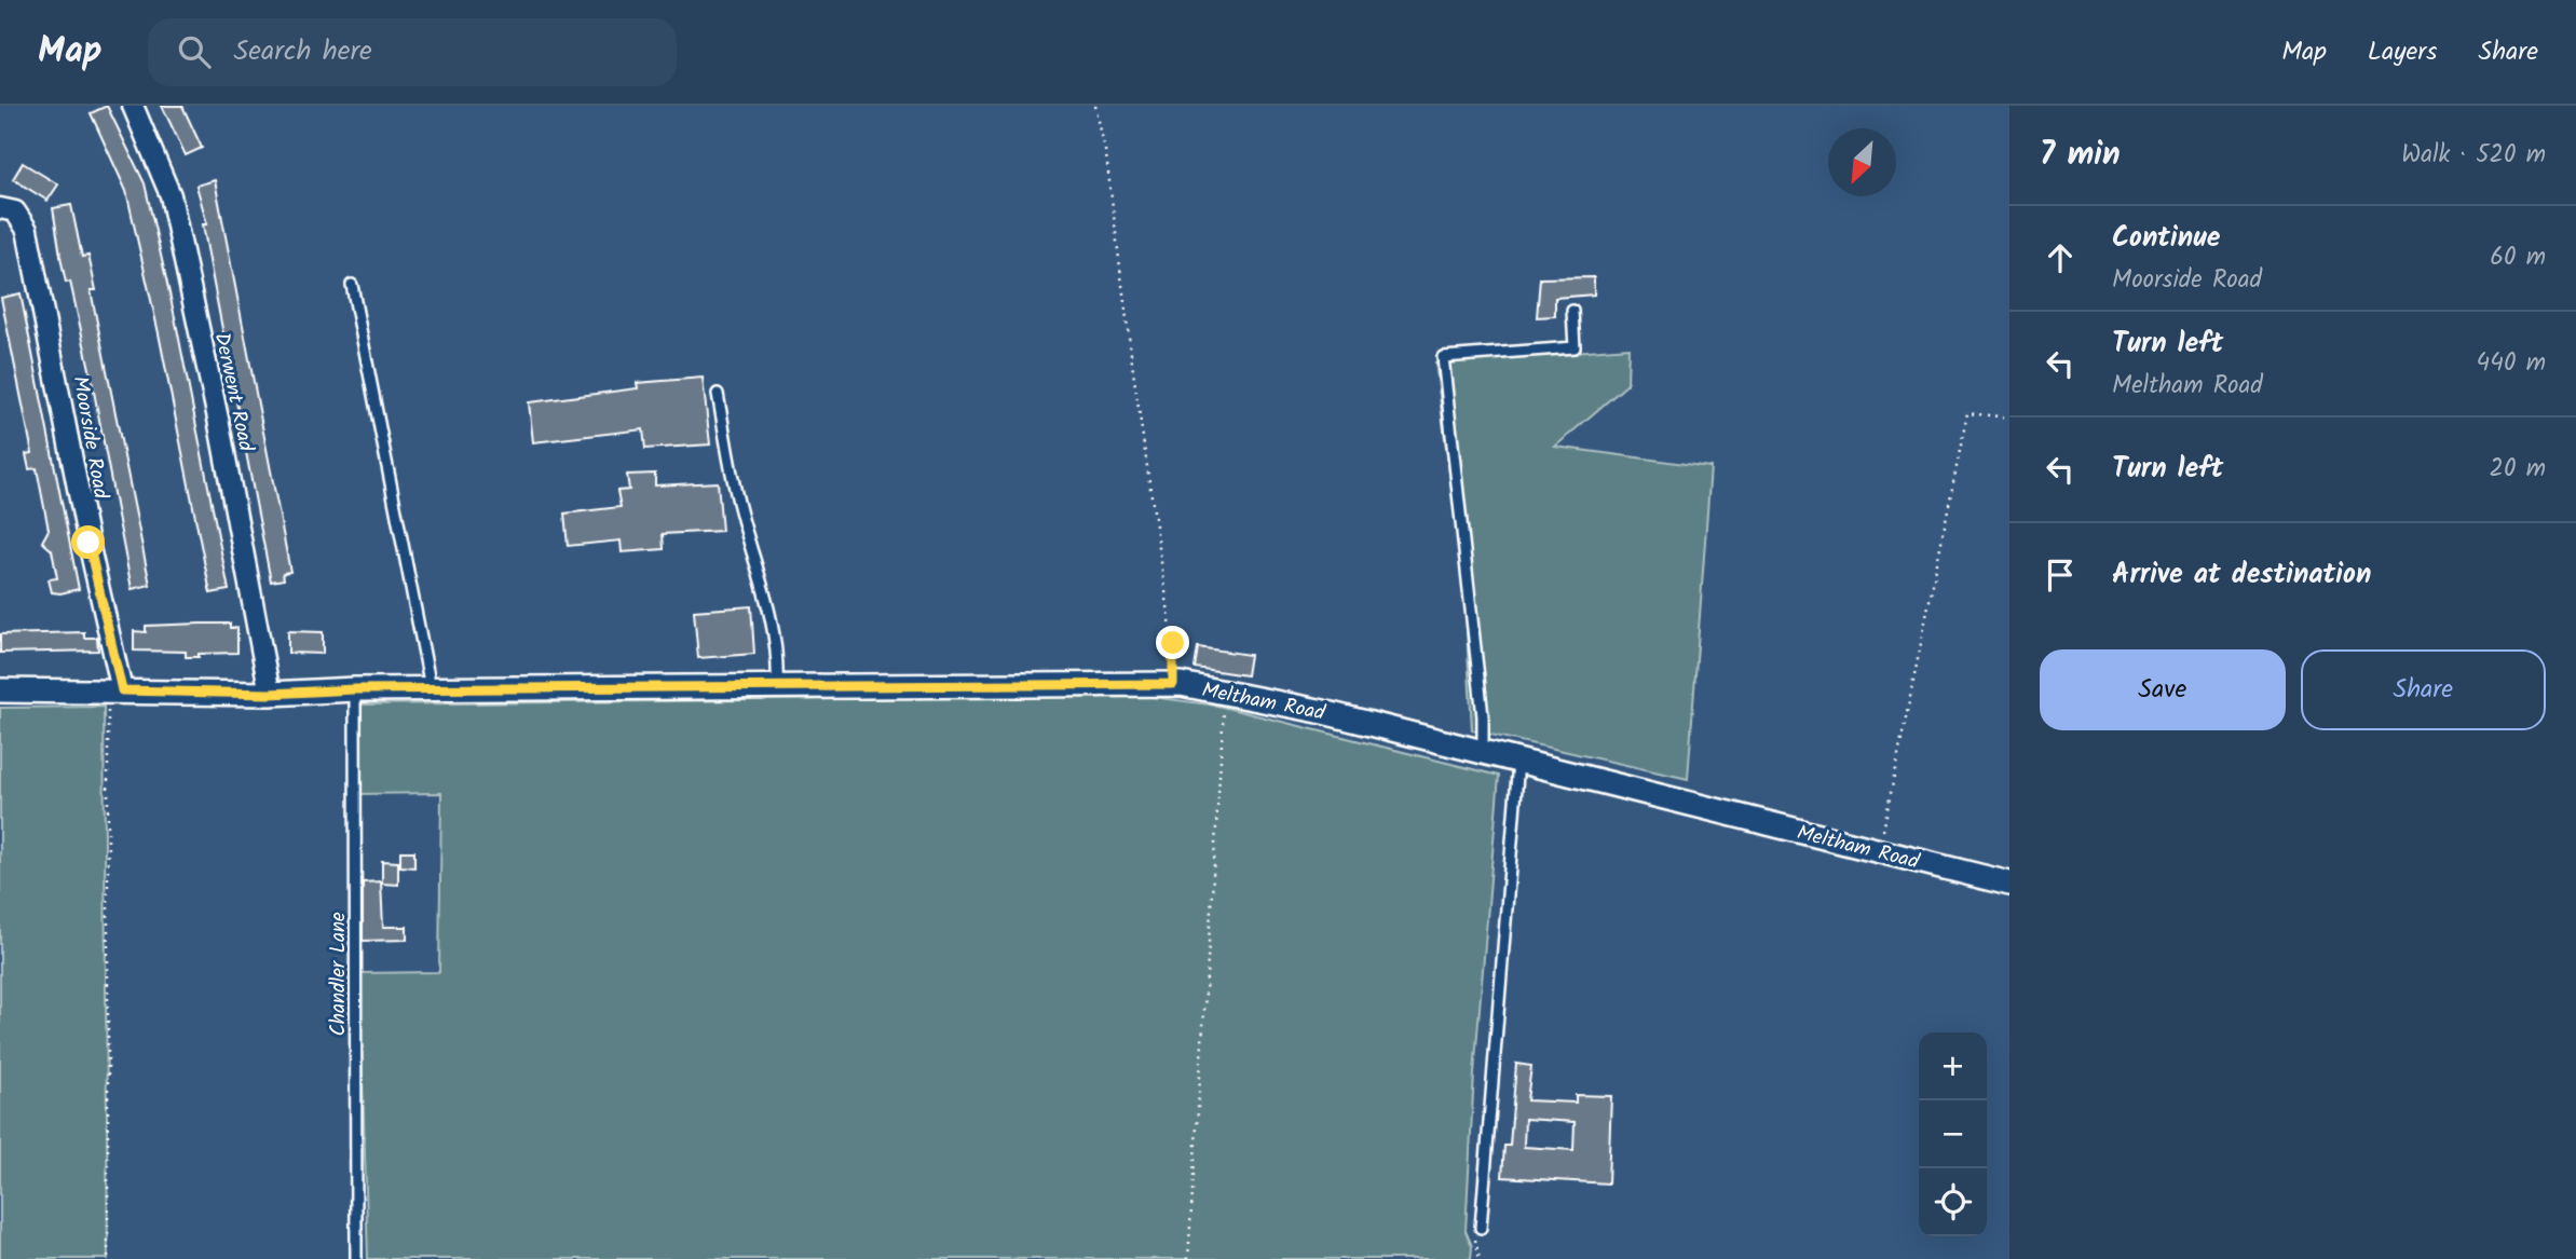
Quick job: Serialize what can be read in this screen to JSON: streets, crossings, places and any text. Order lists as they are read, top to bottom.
{
  "streets": {
    "street": ["Derwent Road", "Moorside Road", "Meltham Road"],
    "lane": ["Chandler Lane"]
  },
  "crossings": [
    ["Derwent Road", "Meltham Road"],
    ["Moorside Road", "Meltham Road"],
    ["Meltham Road", "Chandler Lane"]
  ],
  "north": "bottom left",
  "page": {
    "header": "Map",
    "search": "Search here",
    "nav": ["Map", "Layers", "Share"],
    "heading": ["7 min", "Walk · 520 m"],
    "list": [
      ["Continue", "Moorside Road", "60 m"],
      ["Turn left", "Meltham Road", "440 m"],
      ["Turn left", "20 m"],
      "Arrive at destination"
    ],
    "buttons": ["Save", "Share"],
    "map_buttons": ["+", "−"]
  }
}
